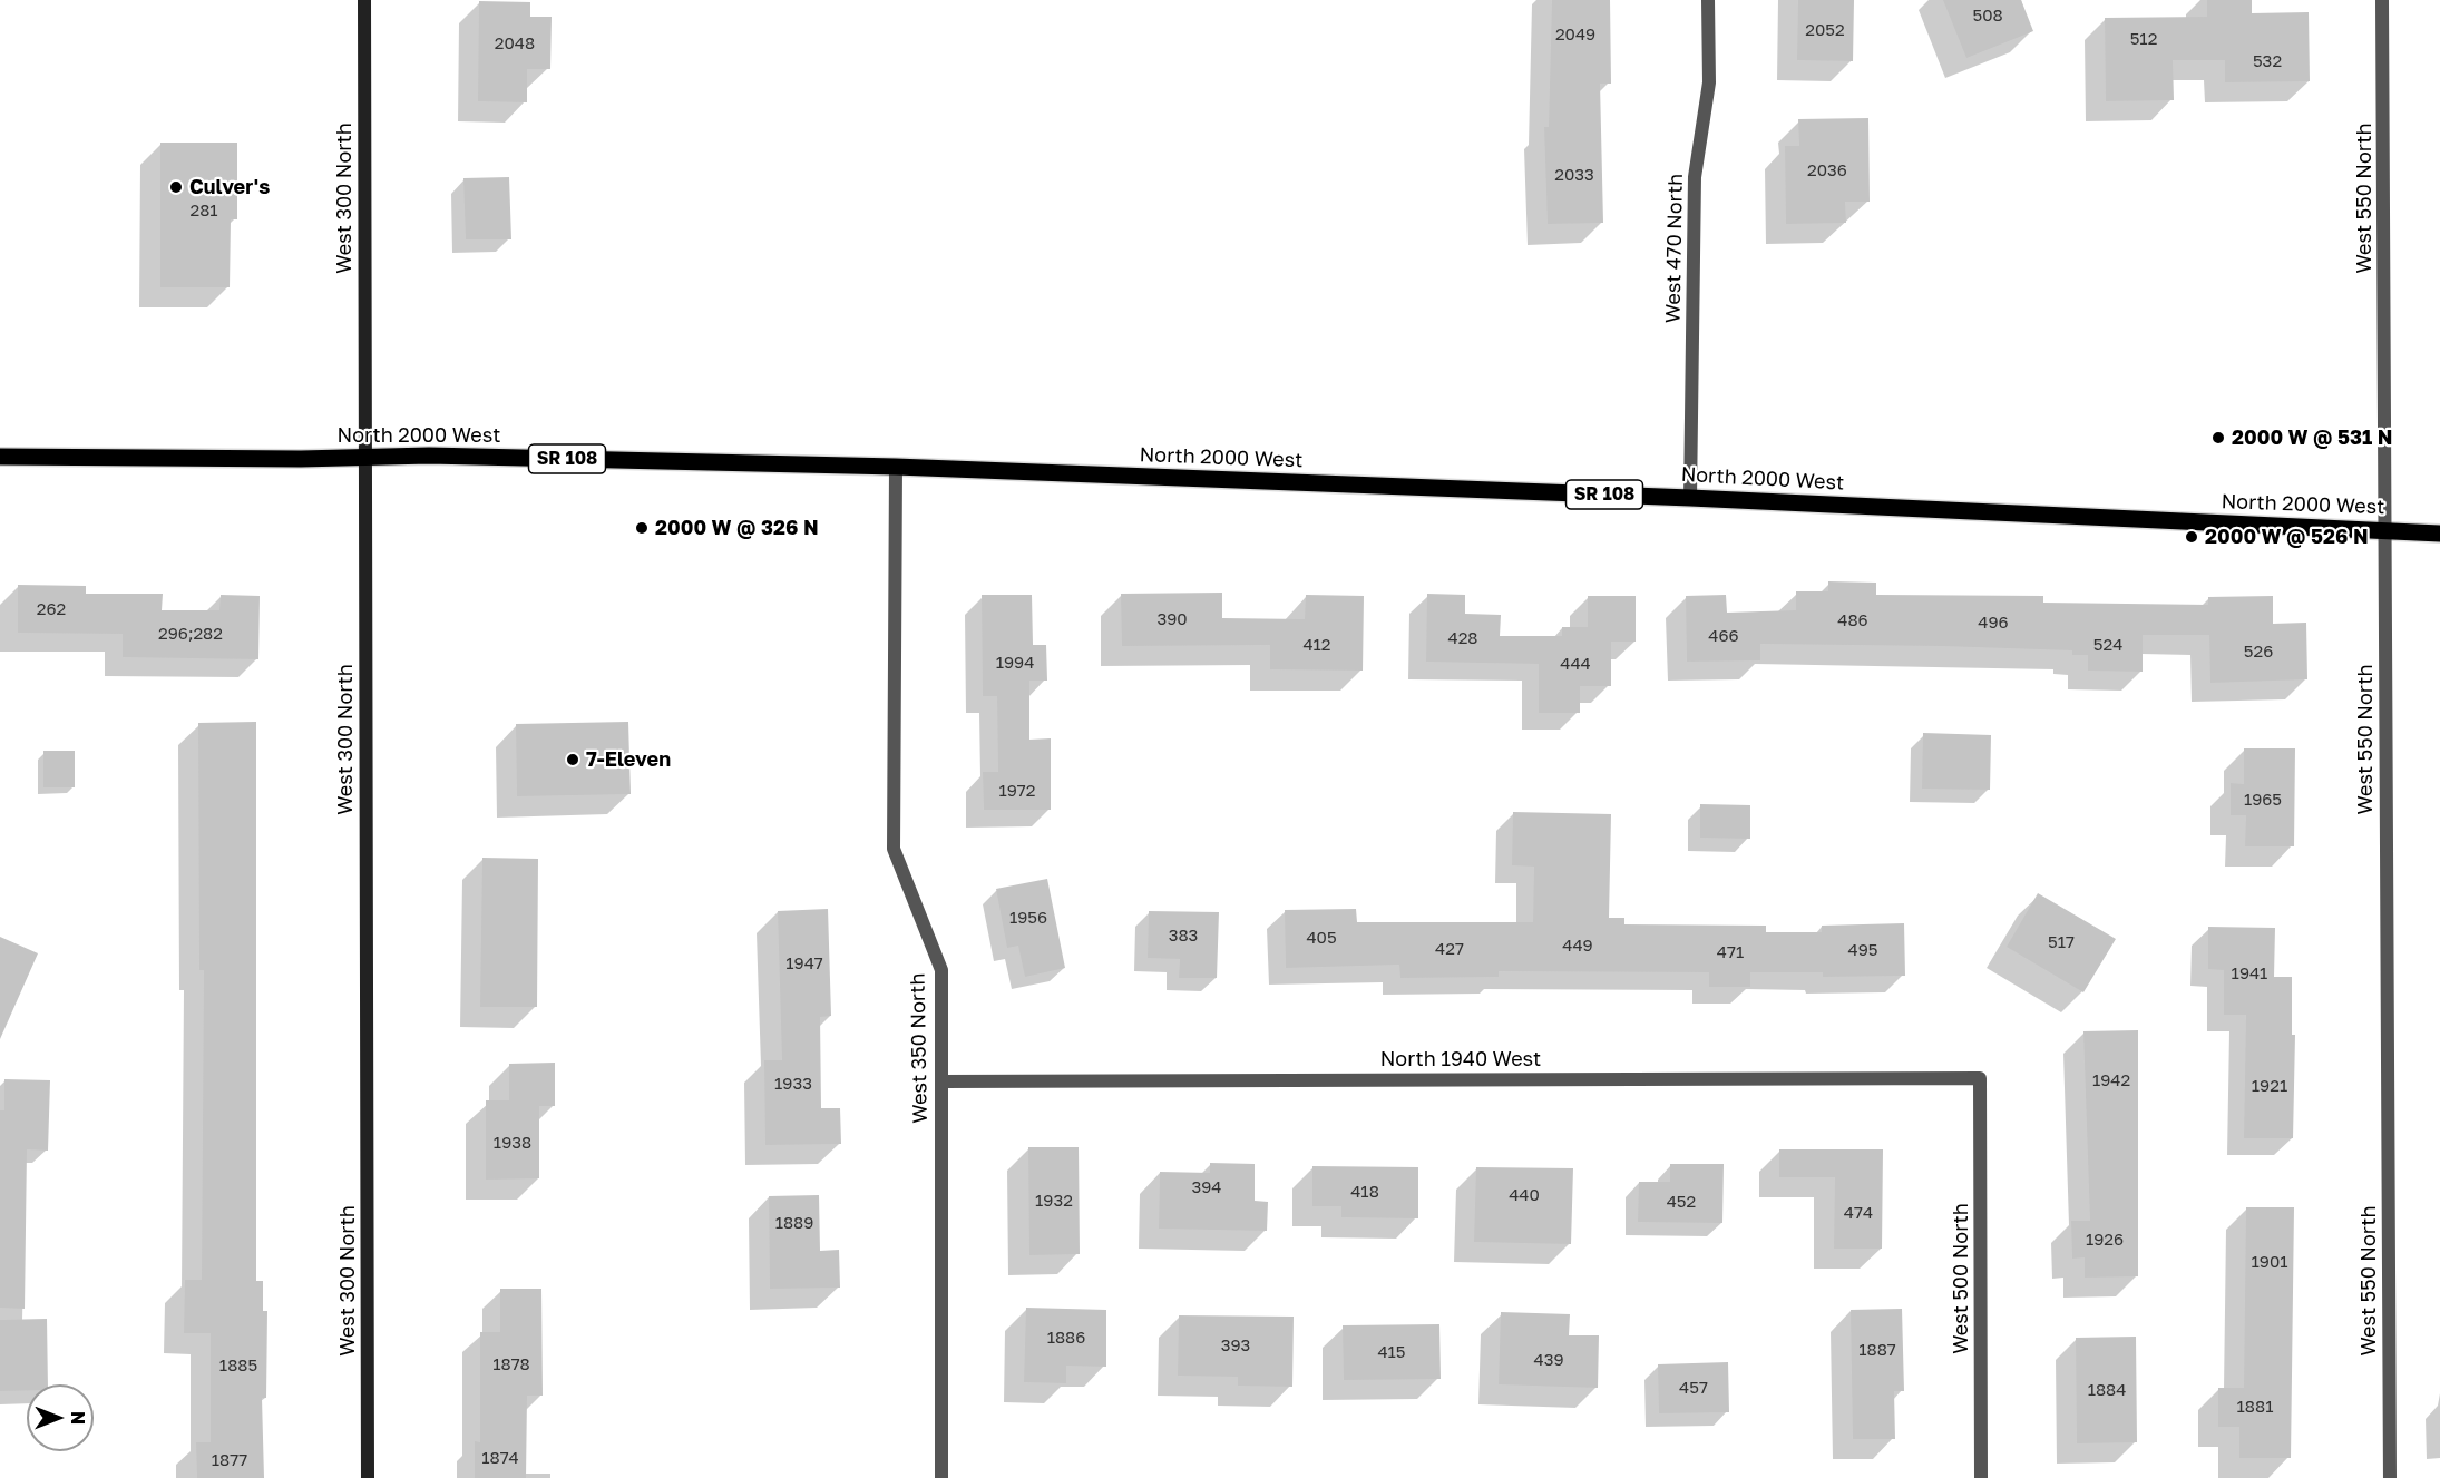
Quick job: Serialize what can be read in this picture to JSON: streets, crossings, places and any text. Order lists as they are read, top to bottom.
{
  "streets": {
    "main road": ["West 300 North", "North 2000 West", "SR 108"],
    "street": [
      "West 550 North",
      "West 470 North",
      "West 350 North",
      "North 1940 West",
      "West 500 North"
    ]
  },
  "crossings": [
    ["West 300 North", "North 2000 West"],
    ["West 550 North", "North 2000 West"],
    ["West 470 North", "North 2000 West"],
    ["North 2000 West", "West 350 North"],
    ["West 350 North", "North 1940 West"],
    ["North 1940 West", "West 500 North"]
  ],
  "places": [
    "Culver's",
    "2000 W @ 531 N",
    "2000 W @ 326 N",
    "2000 W @ 526 N",
    "7-Eleven"
  ],
  "house_numbers": [
    "508",
    "2052",
    "2049",
    "512",
    "2048",
    "532",
    "2036",
    "2033",
    "281",
    "262",
    "390",
    "486",
    "496",
    "296;282",
    "466",
    "428",
    "412",
    "524",
    "526",
    "1994",
    "444",
    "1972",
    "1965",
    "1956",
    "383",
    "405",
    "517",
    "449",
    "427",
    "495",
    "471",
    "1947",
    "1941",
    "1942",
    "1933",
    "1921",
    "1938",
    "394",
    "418",
    "440",
    "1932",
    "452",
    "474",
    "1889",
    "1926",
    "1901",
    "1886",
    "393",
    "1887",
    "415",
    "439",
    "1878",
    "1885",
    "457",
    "1884",
    "1881",
    "1874",
    "1877"
  ],
  "north": "right"
}
